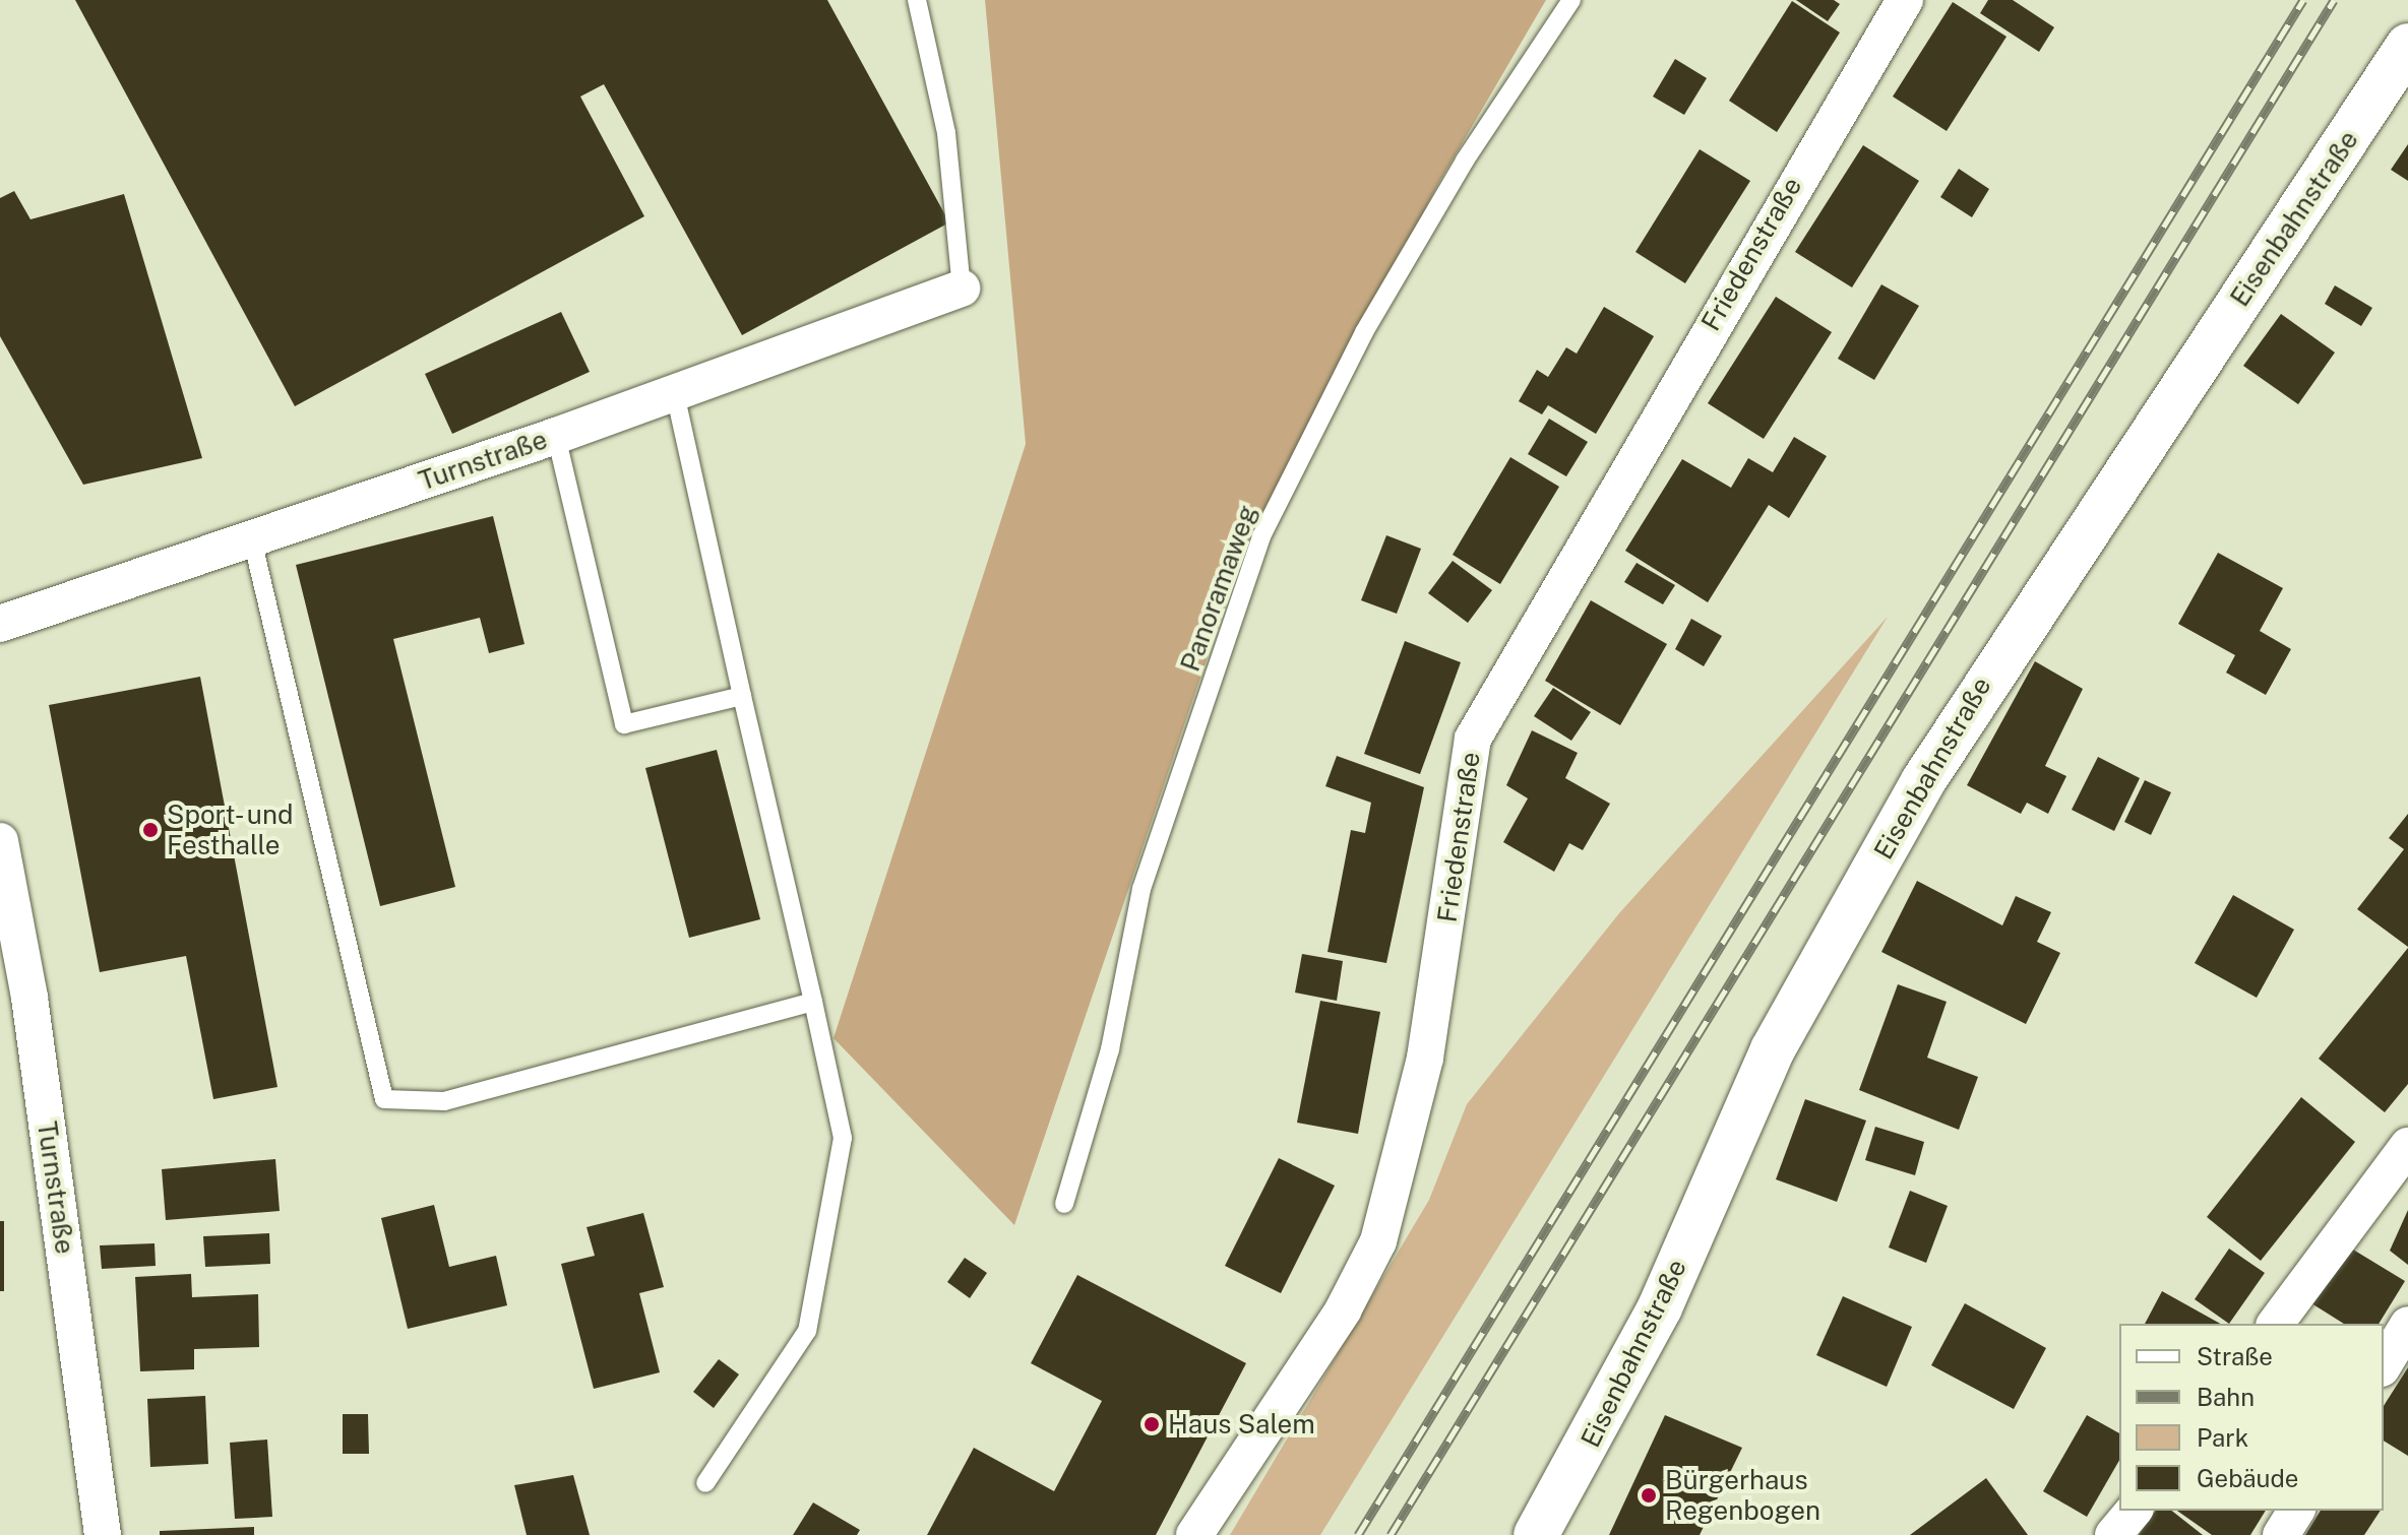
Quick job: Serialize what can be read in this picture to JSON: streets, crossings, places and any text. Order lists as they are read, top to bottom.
{
  "streets": {
    "main road": ["Eisenbahnstraße"],
    "street": ["Friedenstraße", "Turnstraße"],
    "lane": ["Panoramaweg"]
  },
  "places": ["Sport- und Festhalle", "Haus Salem", "Bürgerhaus Regenbogen"],
  "legend": [
    "Straße",
    "Bahn",
    "Park",
    "Gebäude"
  ]
}
